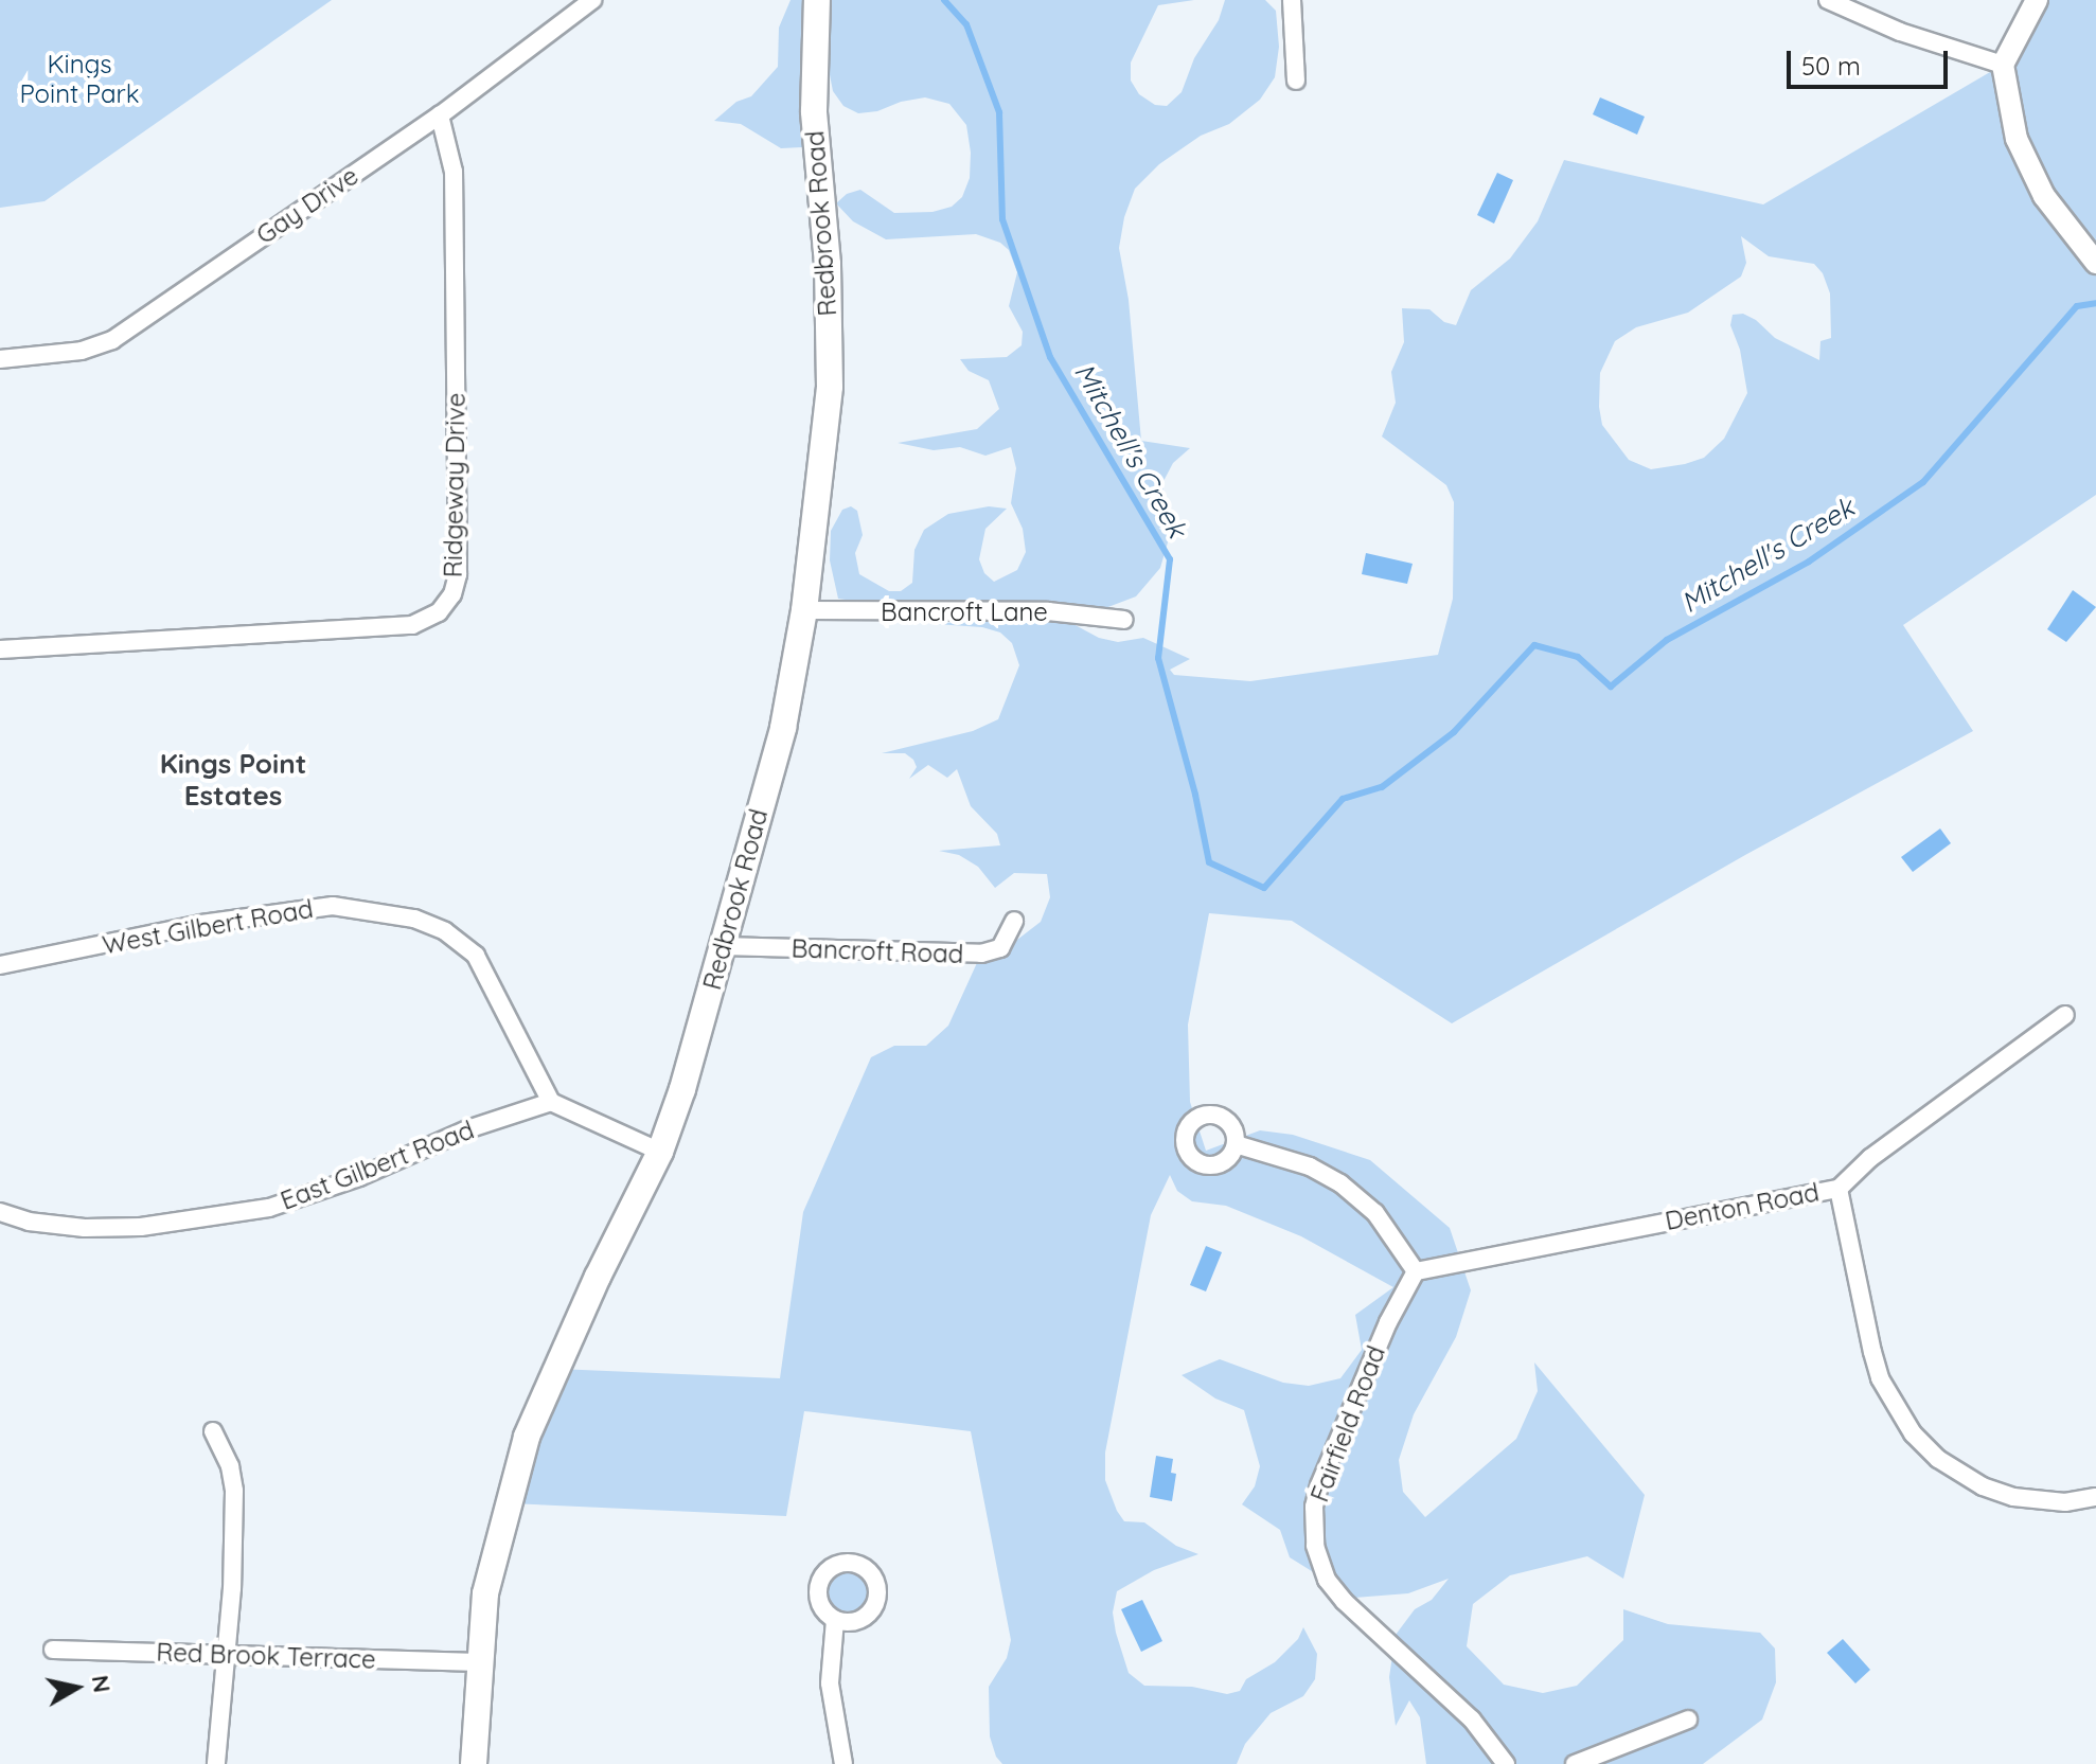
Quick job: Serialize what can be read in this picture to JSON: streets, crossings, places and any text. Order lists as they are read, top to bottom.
{
  "streets": {
    "main road": ["Redbrook Road"],
    "street": [
      "Gay Drive",
      "Ridgeway Drive",
      "Bancroft Lane",
      "West Gilbert Road",
      "Bancroft Road",
      "East Gilbert Road",
      "Denton Road",
      "Fairfield Road",
      "Red Brook Terrace"
    ]
  },
  "crossings": [
    ["Gay Drive", "Ridgeway Drive"],
    ["Redbrook Road", "Bancroft Lane"],
    ["Redbrook Road", "Bancroft Road"],
    ["Redbrook Road", "Red Brook Terrace"],
    ["West Gilbert Road", "East Gilbert Road"],
    ["Denton Road", "Fairfield Road"]
  ],
  "districts": ["Kings Point Estates"],
  "water": ["Mitchell's Creek"],
  "parks": ["Kings Point Park"],
  "scale_bar": "50 m",
  "north": "right"
}
